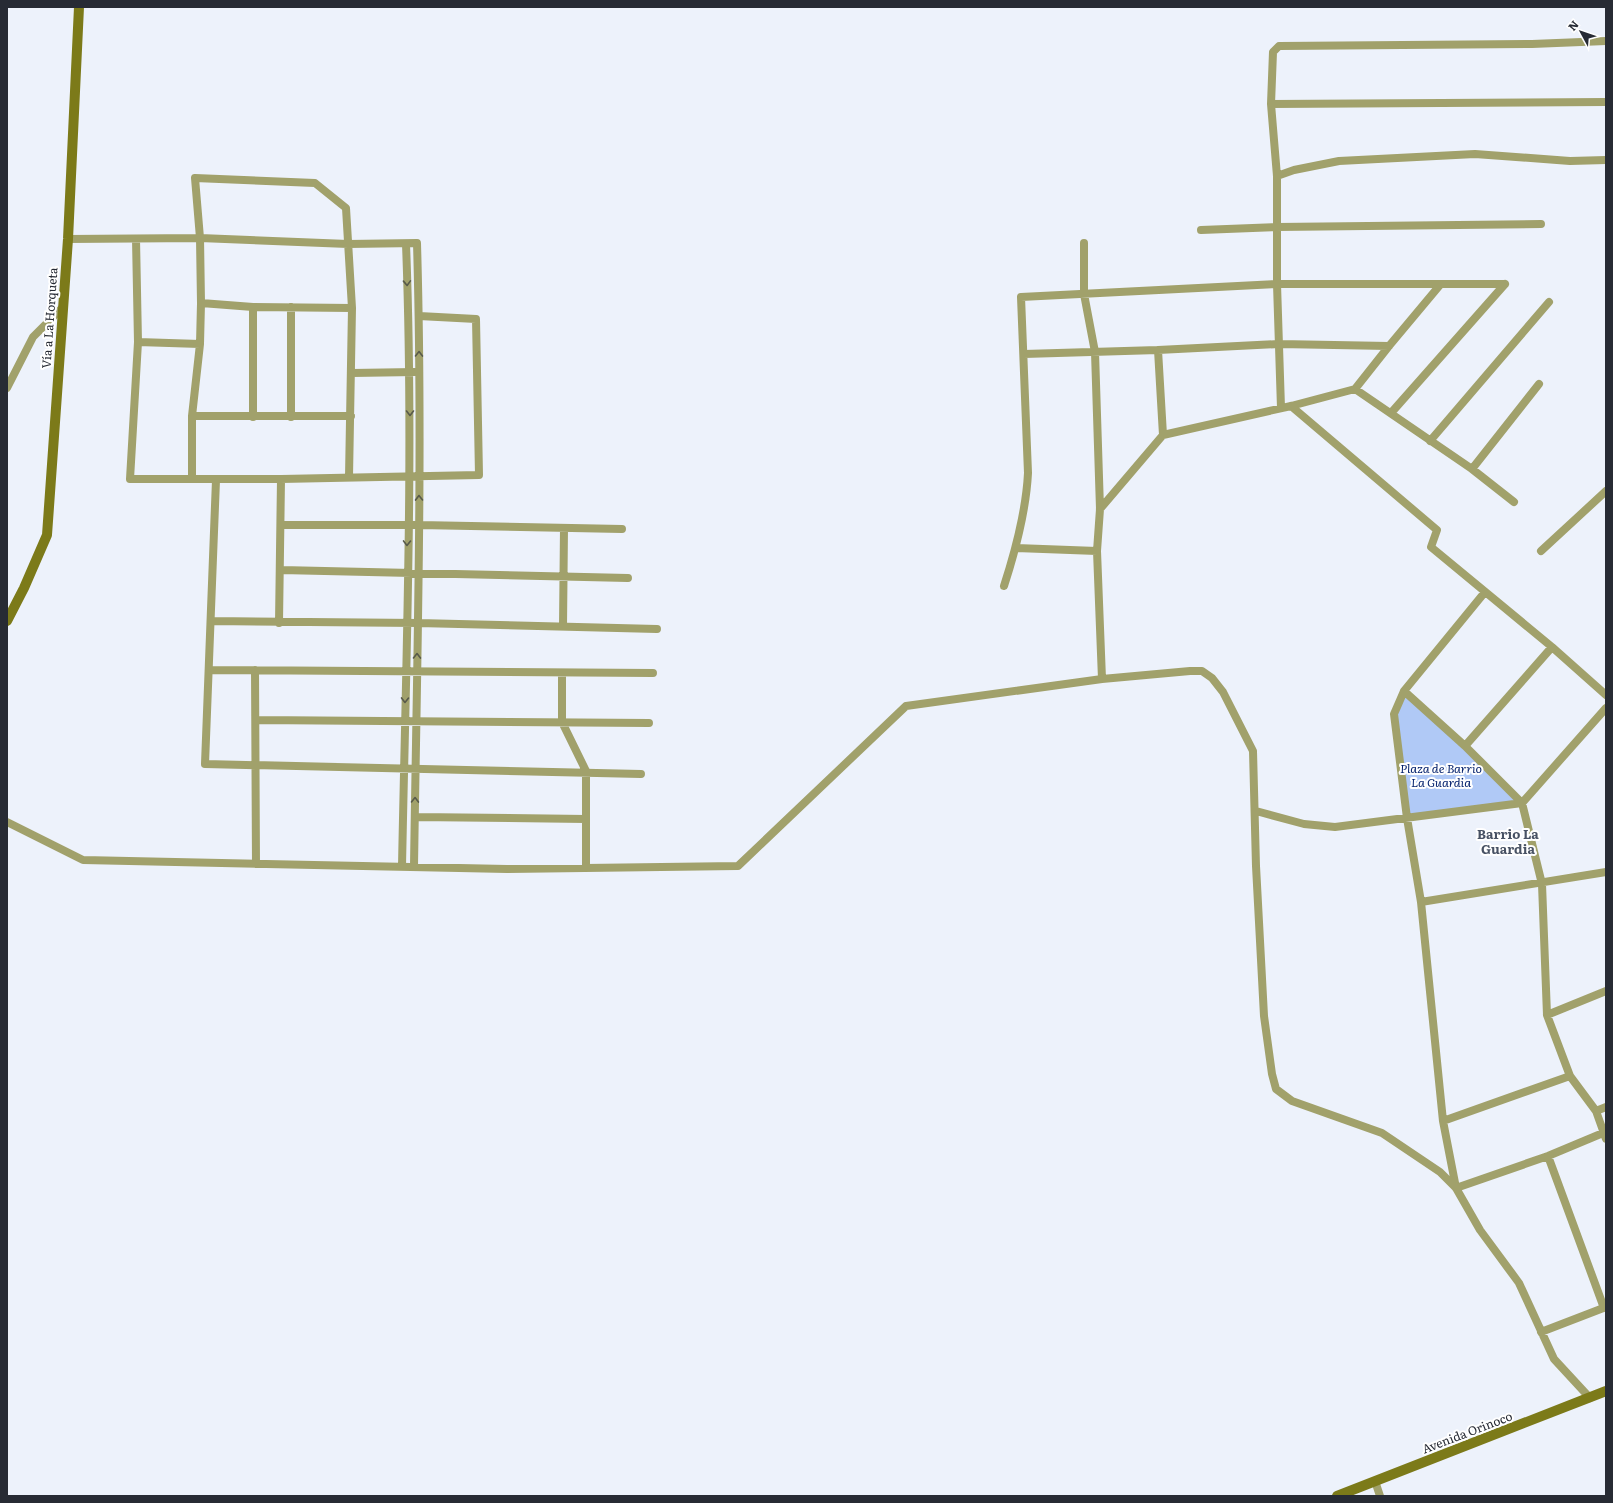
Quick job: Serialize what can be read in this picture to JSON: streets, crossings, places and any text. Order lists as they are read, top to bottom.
{
  "streets": {
    "main road": ["Vía a La Horqueta", "Avenida Orinoco"]
  },
  "districts": ["Barrio La Guardia"],
  "parks": ["Plaza de Barrio La Guardia"],
  "north": "top left"
}
